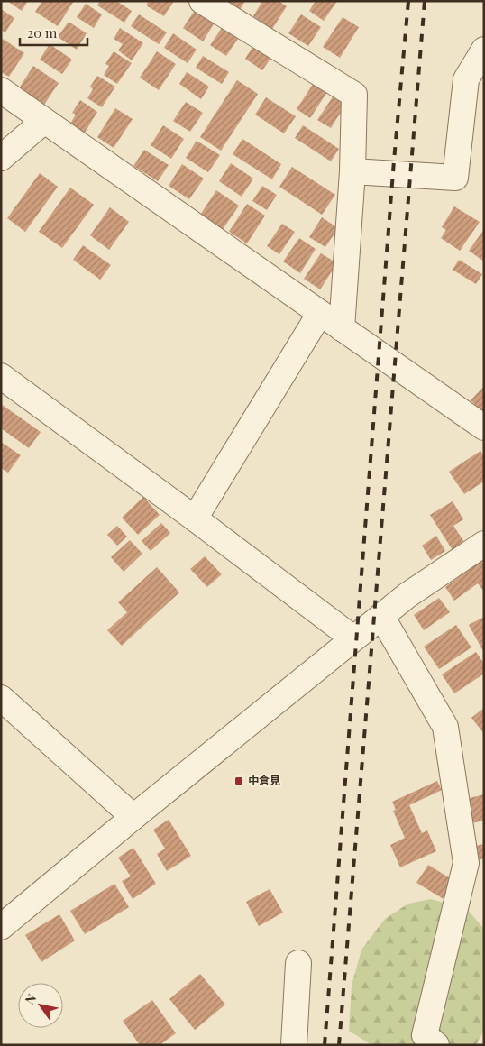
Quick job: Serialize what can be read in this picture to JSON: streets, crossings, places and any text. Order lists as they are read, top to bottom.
{
  "places": {
    "transit": ["中倉見"]
  },
  "scale_bar": "20 m",
  "north": "top left"
}
